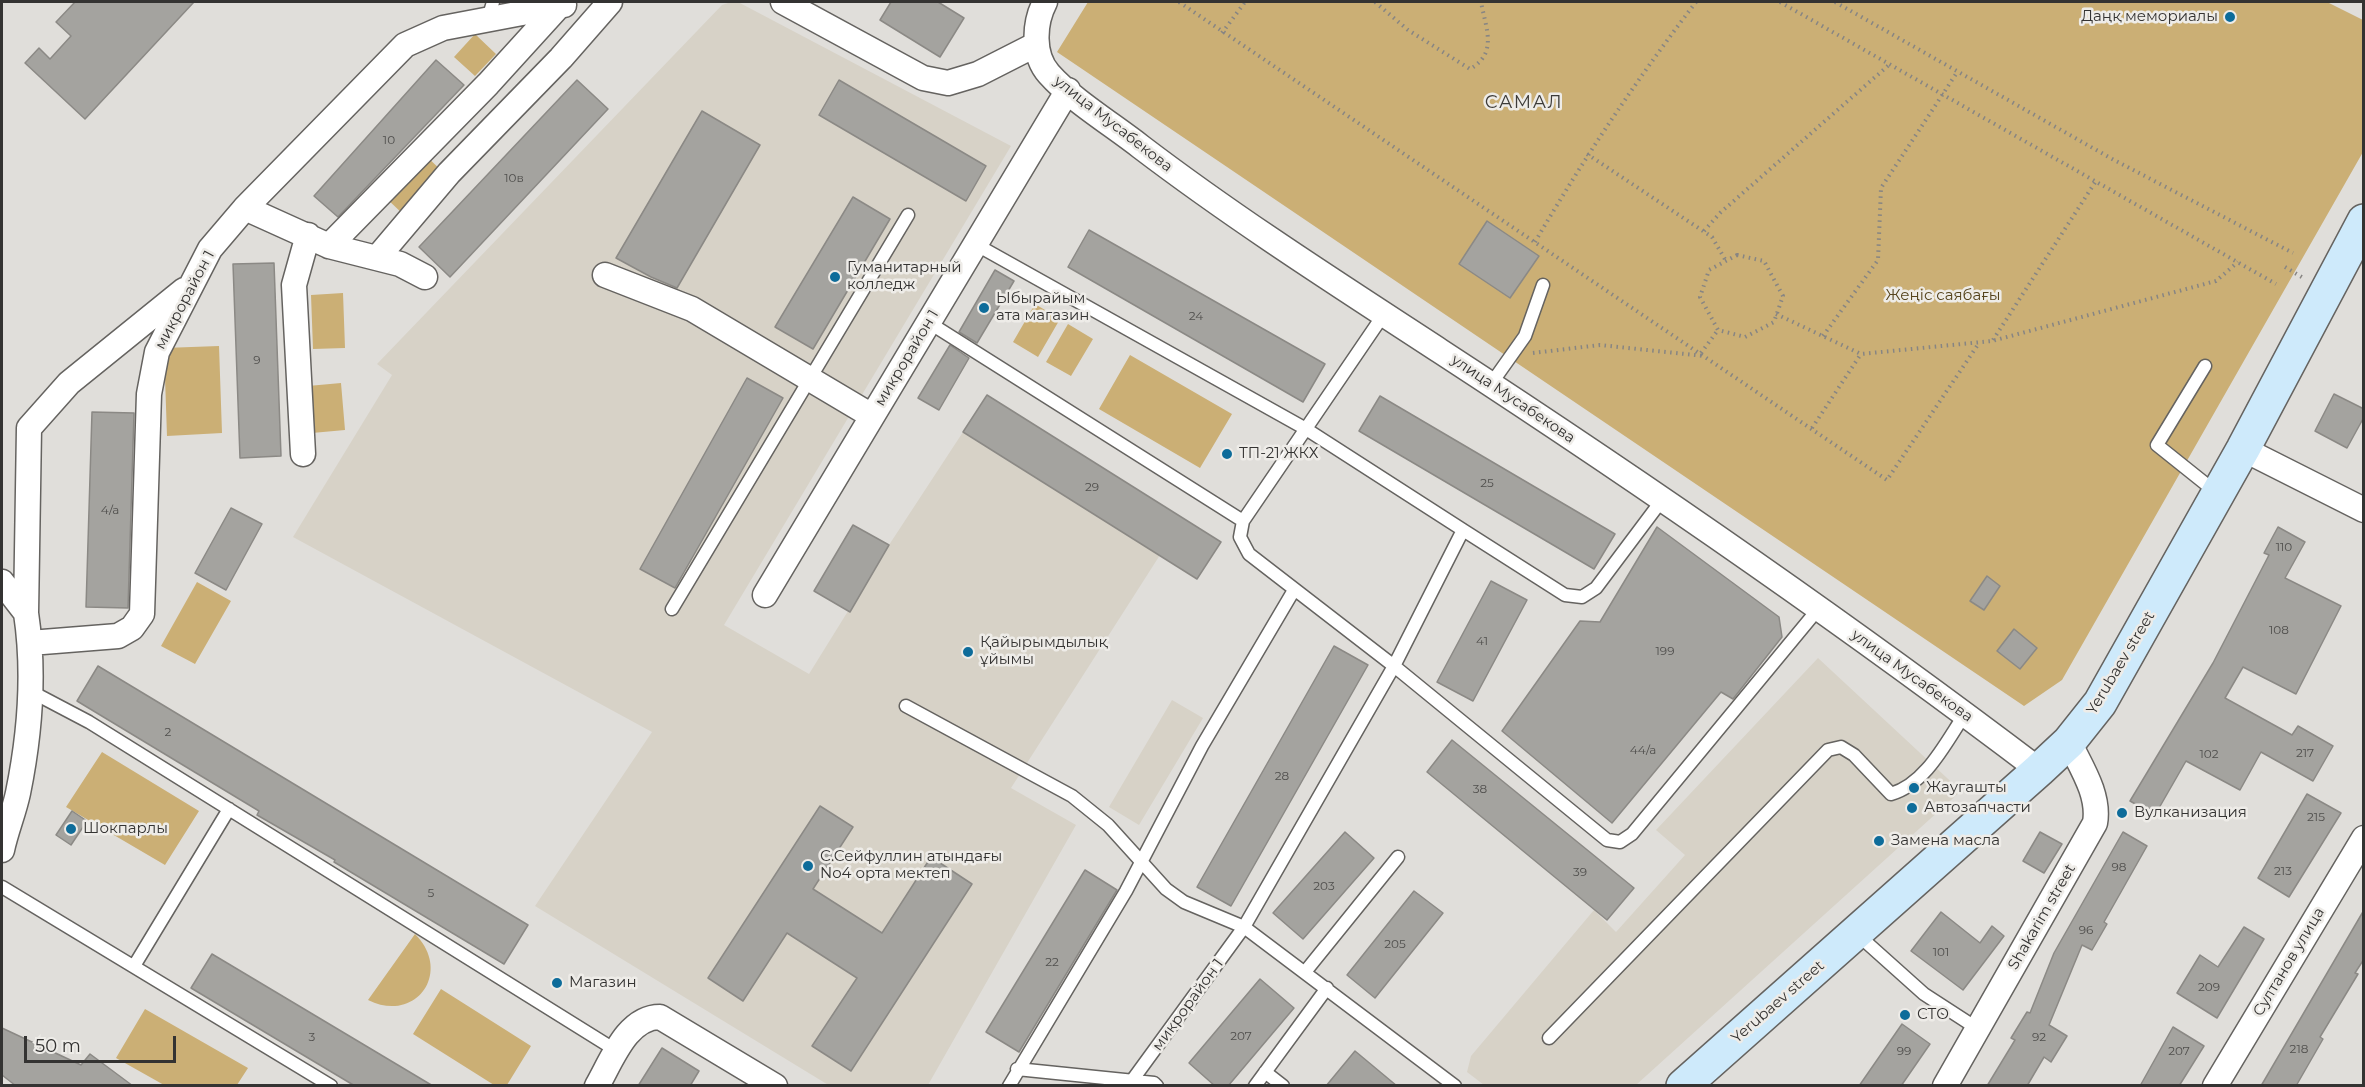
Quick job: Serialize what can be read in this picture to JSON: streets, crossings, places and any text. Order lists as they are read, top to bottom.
{
  "streets": {
    "main road": ["Yerubaev street"],
    "street": [
      "улица Мусабекова",
      "микрорайон 1",
      "Shakarim street",
      "Султанов улица"
    ]
  },
  "crossings": [
    ["улица Мусабекова", "микрорайон 1"],
    ["улица Мусабекова", "Yerubaev street"],
    ["Yerubaev street", "Shakarim street"]
  ],
  "districts": ["САМАЛ"],
  "parks": ["Жеңіс саябағы"],
  "places": [
    "Даңқ мемориалы",
    "Гуманитарный колледж",
    "Ыбырайым ата магазин",
    "ТП-21 ЖКХ",
    "Қайырымдылық ұйымы",
    "Жаугашты",
    "Автозапчасти",
    "Вулканизация",
    "Шокпарлы",
    "Замена масла",
    "С.Сейфуллин атындағы No4 орта мектеп",
    "Магазин",
    "СТО"
  ],
  "house_numbers": [
    "10",
    "10в",
    "24",
    "9",
    "25",
    "29",
    "4/а",
    "110",
    "108",
    "41",
    "199",
    "2",
    "44/а",
    "217",
    "102",
    "28",
    "38",
    "215",
    "98",
    "213",
    "39",
    "203",
    "5",
    "96",
    "205",
    "101",
    "22",
    "209",
    "207",
    "3",
    "92",
    "218",
    "99",
    "207"
  ],
  "scale_bar": "50 m"
}
